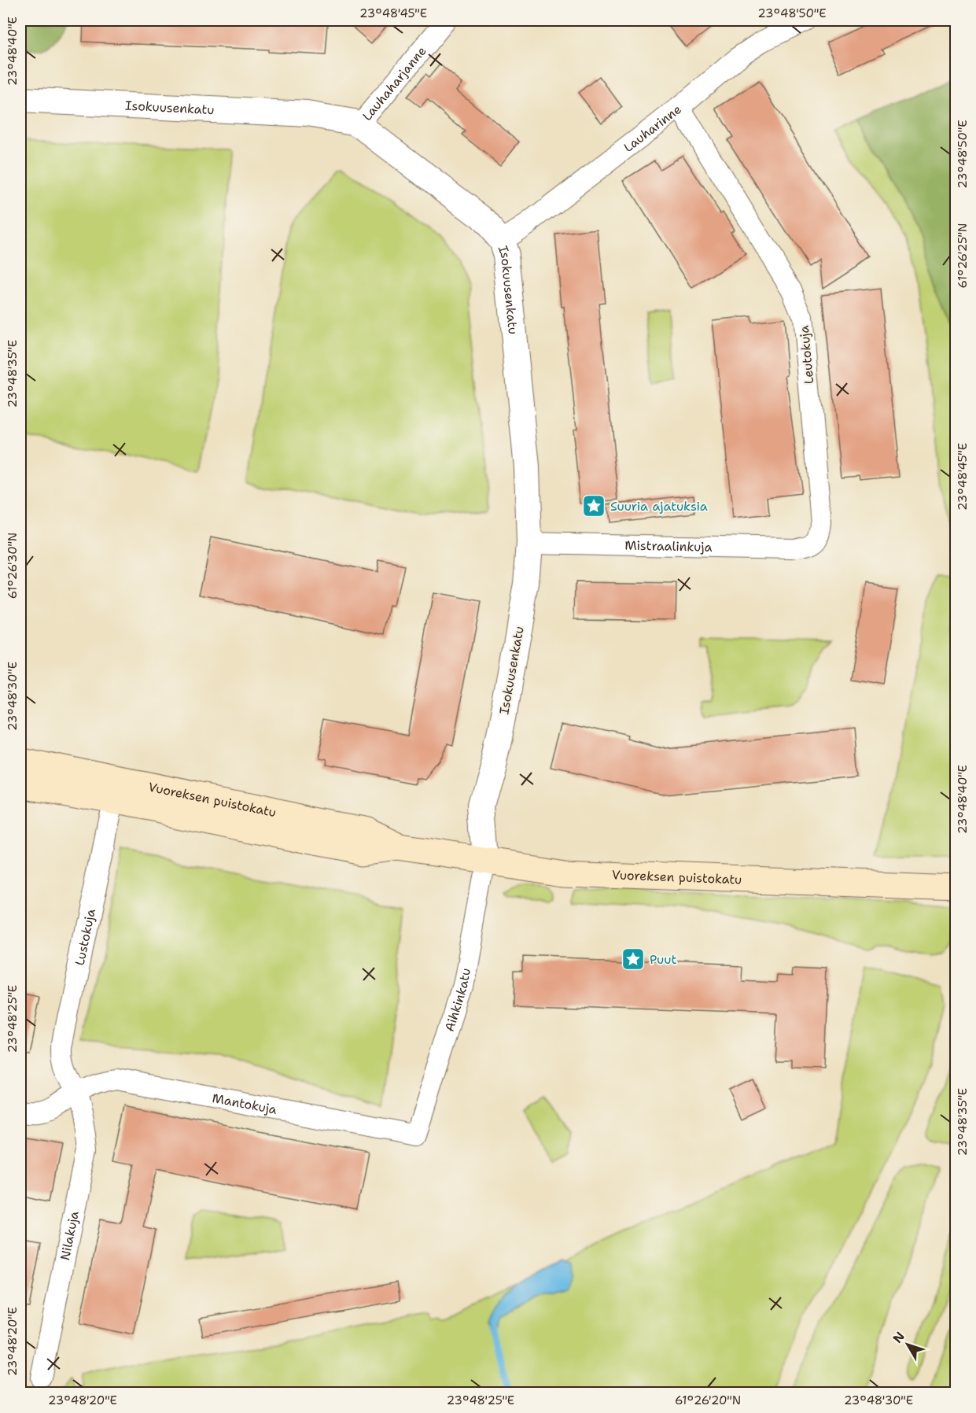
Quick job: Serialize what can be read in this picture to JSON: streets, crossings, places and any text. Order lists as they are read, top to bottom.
{
  "streets": {
    "main road": ["Vuoreksen puistokatu"],
    "street": [
      "Lauhaharjanne",
      "Isokuusenkatu",
      "Lauharinne",
      "Leutokuja",
      "Mistraalinkuja",
      "Lustokuja",
      "Aihkinkatu",
      "Mantokuja",
      "Nilakuja"
    ]
  },
  "crossings": [
    ["Lauhaharjanne", "Isokuusenkatu"],
    ["Isokuusenkatu", "Lauharinne"],
    ["Isokuusenkatu", "Mistraalinkuja"],
    ["Isokuusenkatu", "Vuoreksen puistokatu"],
    ["Isokuusenkatu", "Aihkinkatu"],
    ["Lauharinne", "Leutokuja"],
    ["Leutokuja", "Mistraalinkuja"],
    ["Vuoreksen puistokatu", "Lustokuja"],
    ["Vuoreksen puistokatu", "Aihkinkatu"],
    ["Lustokuja", "Mantokuja"],
    ["Lustokuja", "Nilakuja"],
    ["Aihkinkatu", "Mantokuja"],
    ["Mantokuja", "Nilakuja"]
  ],
  "places": {
    "place": ["Suuria ajatuksia", "Puut"]
  },
  "north": "top left",
  "coordinates": [
    "23°48'45\"E",
    "23°48'50\"E",
    "23°48'40\"E",
    "61°26'25\"N",
    "23°48'35\"E",
    "61°26'30\"N",
    "23°48'30\"E",
    "23°48'25\"E",
    "23°48'20\"E",
    "61°26'20\"N"
  ]
}
